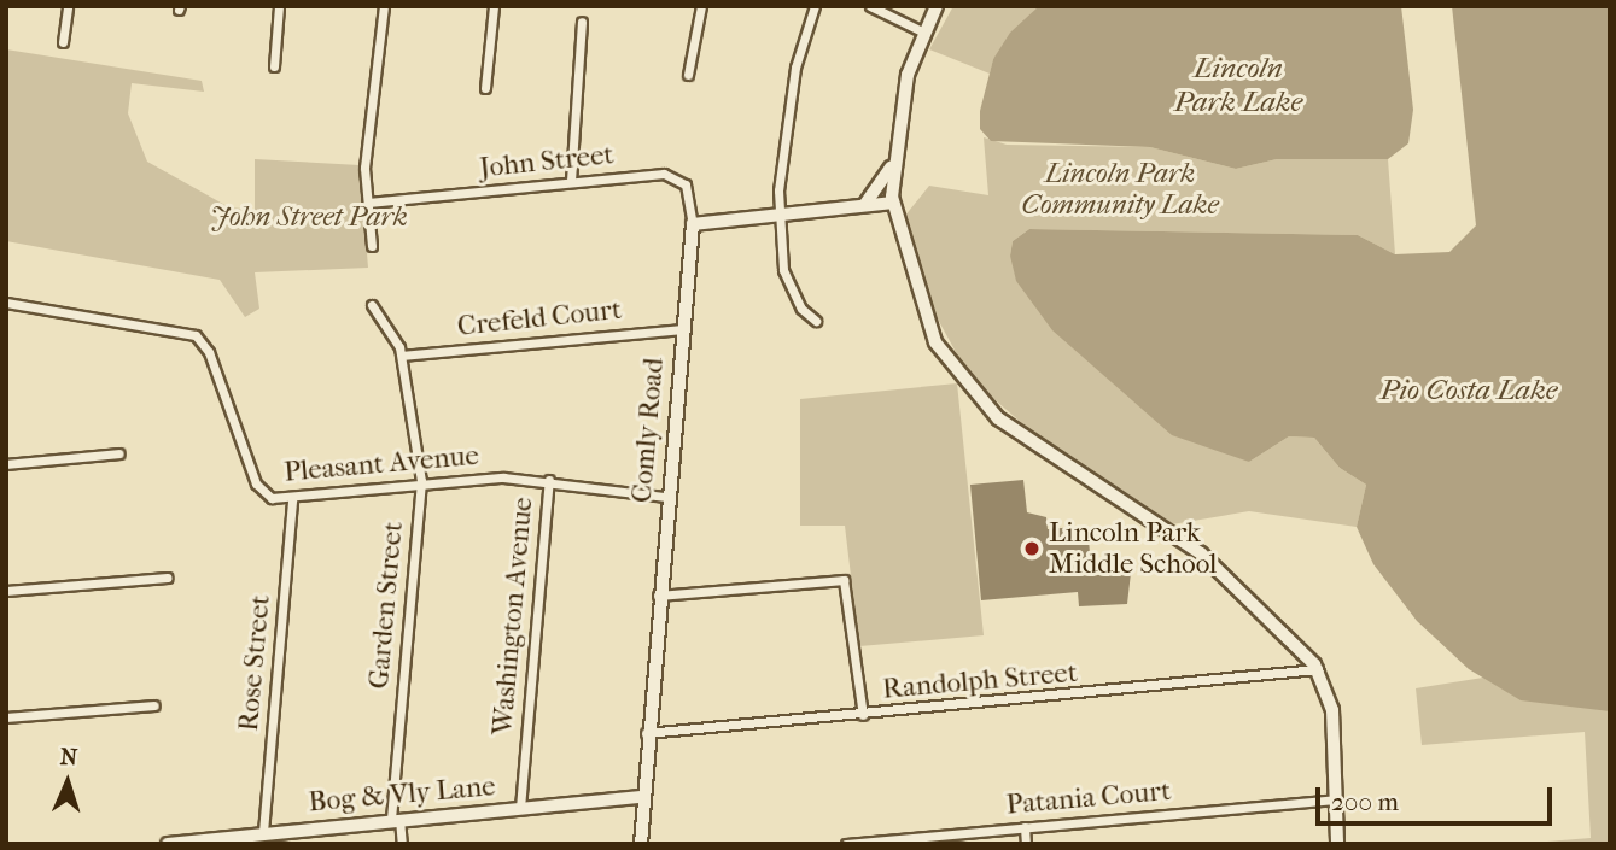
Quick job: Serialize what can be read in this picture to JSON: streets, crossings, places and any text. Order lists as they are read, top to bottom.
{
  "streets": {
    "street": [
      "John Street",
      "Crefeld Court",
      "Comly Road",
      "Pleasant Avenue",
      "Garden Street",
      "Washington Avenue",
      "Rose Street",
      "Randolph Street",
      "Bog & Vly Lane",
      "Patania Court"
    ]
  },
  "crossings": [
    ["John Street", "Comly Road"],
    ["Crefeld Court", "Comly Road"],
    ["Crefeld Court", "Garden Street"],
    ["Comly Road", "Pleasant Avenue"],
    ["Comly Road", "Randolph Street"],
    ["Comly Road", "Bog & Vly Lane"],
    ["Pleasant Avenue", "Garden Street"],
    ["Pleasant Avenue", "Washington Avenue"],
    ["Pleasant Avenue", "Rose Street"],
    ["Garden Street", "Bog & Vly Lane"],
    ["Washington Avenue", "Bog & Vly Lane"],
    ["Rose Street", "Bog & Vly Lane"]
  ],
  "water": ["Lincoln Park Lake", "Pio Costa Lake"],
  "parks": ["Lincoln Park Community Lake", "John Street Park"],
  "places": ["Lincoln Park Middle School"],
  "scale_bar": "200 m",
  "north": "top"
}
